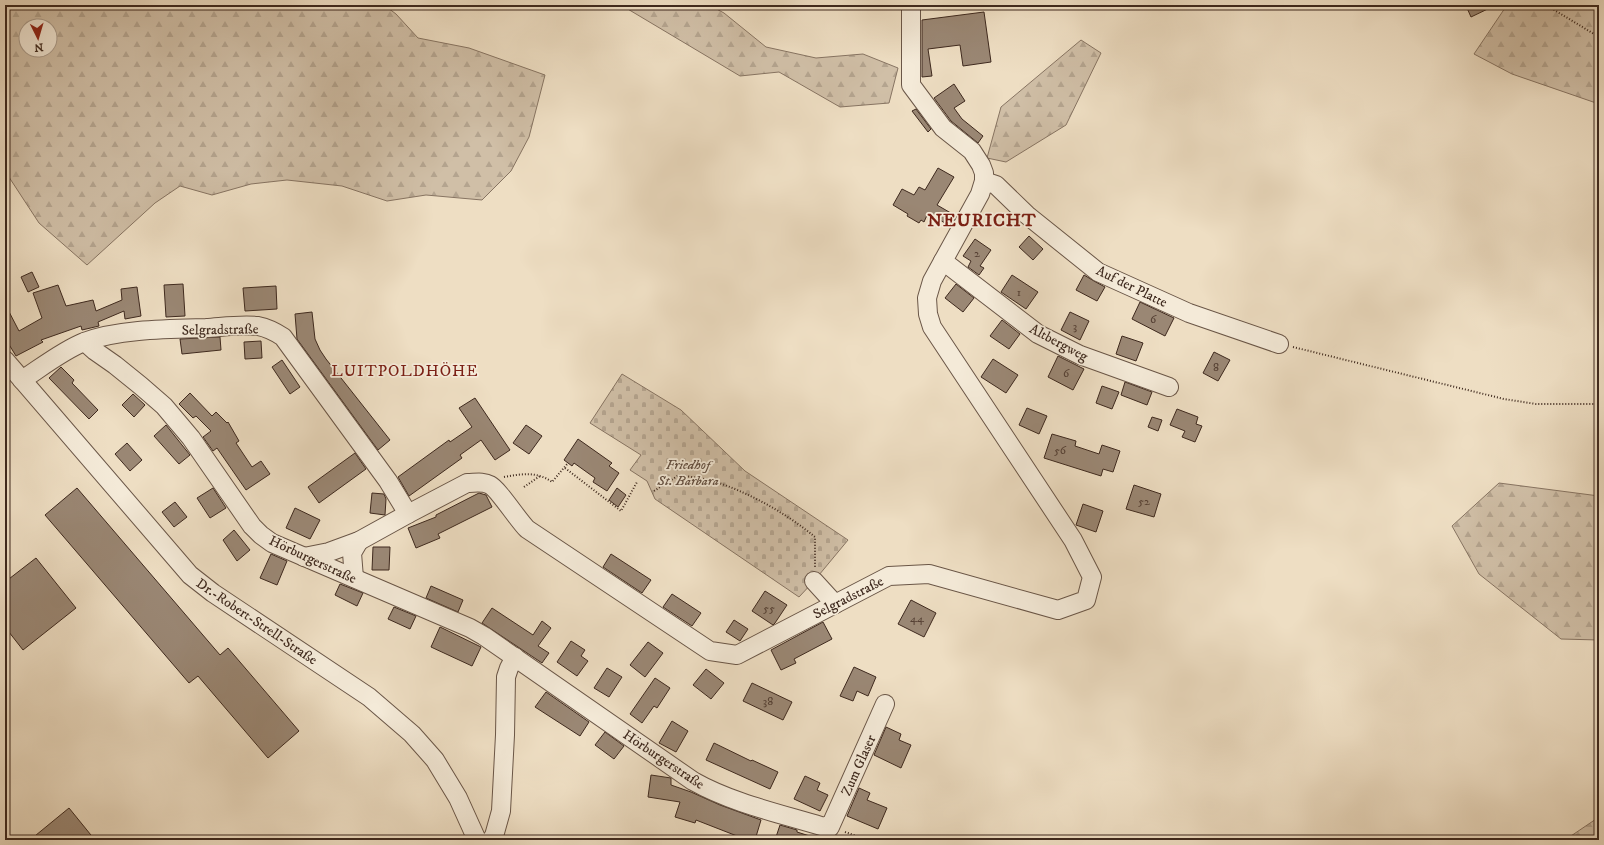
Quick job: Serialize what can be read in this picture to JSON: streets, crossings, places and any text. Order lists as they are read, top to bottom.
{
  "streets": {
    "street": [
      "Auf der Platte",
      "Selgradstraße",
      "Altbergweg",
      "Hörburgerstraße",
      "Dr.-Robert-Strell-Straße",
      "Zum Glaser"
    ]
  },
  "crossings": [
    ["Selgradstraße", "Altbergweg"],
    ["Selgradstraße", "Hörburgerstraße"],
    ["Selgradstraße", "Dr.-Robert-Strell-Straße"],
    ["Hörburgerstraße", "Zum Glaser"]
  ],
  "districts": ["NEURICHT", "LUITPOLDHÖHE"],
  "parks": ["Friedhof St. Barbara"],
  "house_numbers": [
    "2",
    "1",
    "6",
    "3",
    "8",
    "6",
    "56",
    "52",
    "55",
    "44",
    "38"
  ],
  "north": "bottom"
}
